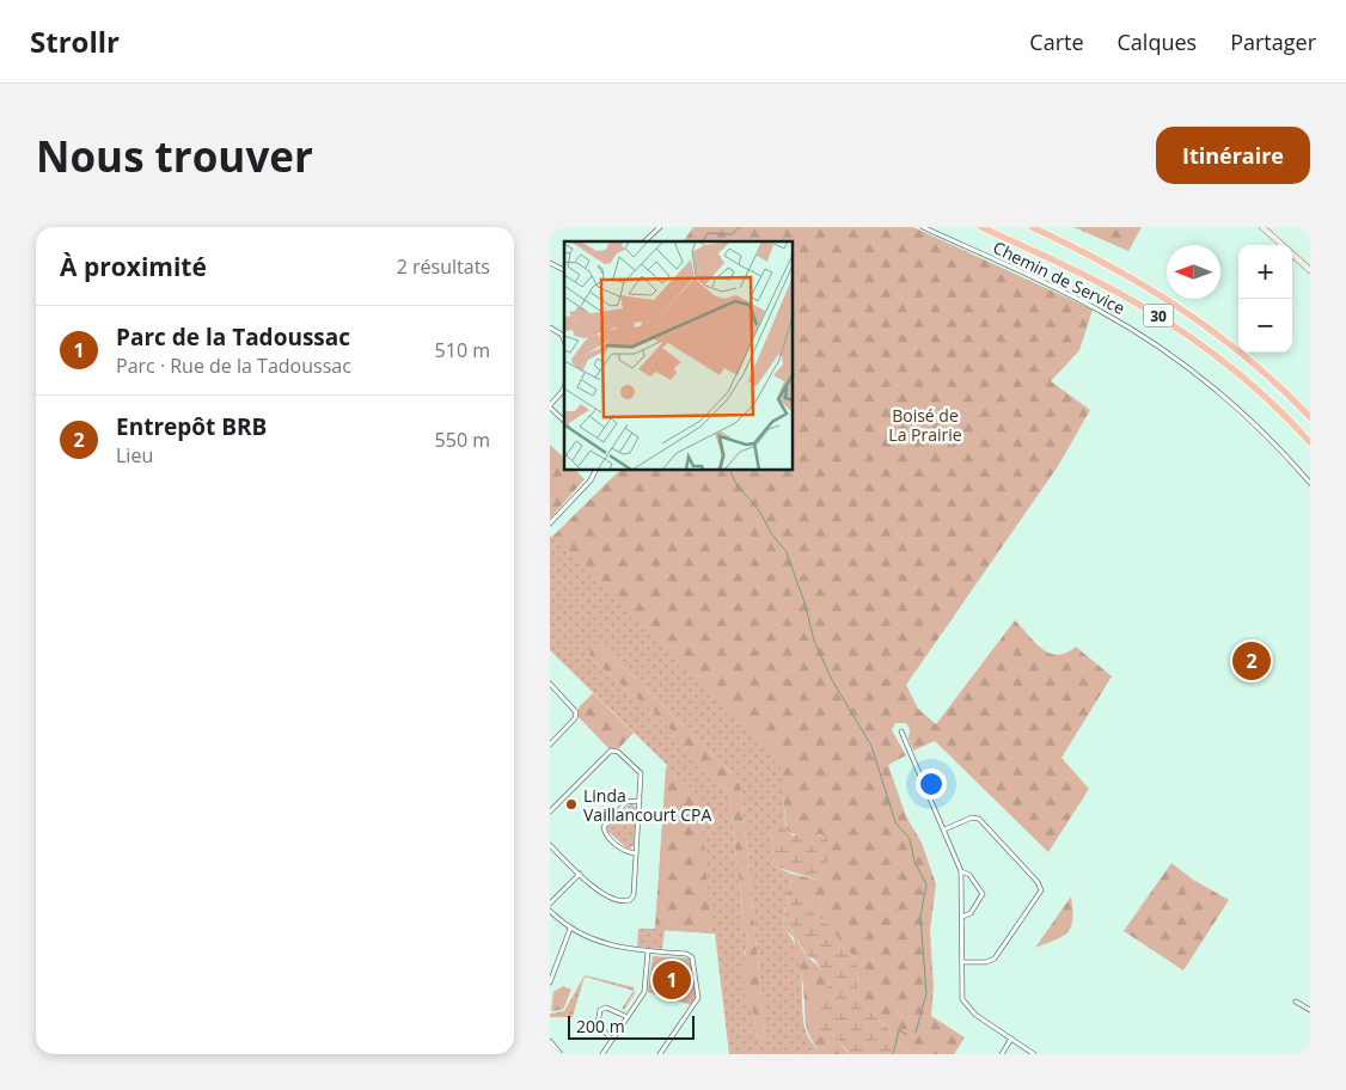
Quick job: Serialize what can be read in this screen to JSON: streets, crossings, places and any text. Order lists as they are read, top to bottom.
{
  "streets": {
    "highway": ["30"],
    "street": ["Chemin de Service"]
  },
  "parks": ["Boisé de La Prairie"],
  "places": ["Linda Vaillancourt CPA"],
  "scale_bar": "200 m",
  "north": "left",
  "page": {
    "header": "Strollr",
    "nav": ["Carte", "Calques", "Partager"],
    "buttons": "Itinéraire",
    "title": "Nous trouver",
    "heading": ["À proximité", "2 résultats"],
    "map_buttons": ["+", "−"],
    "list": [
      {
        "mark": "1",
        "name": "Parc de la Tadoussac",
        "note": "Parc · Rue de la Tadoussac",
        "value": "510 m"
      },
      {
        "mark": "2",
        "name": "Entrepôt BRB",
        "note": "Lieu",
        "value": "550 m"
      }
    ],
    "pins": ["2", "1"],
    "scale": "200 m"
  }
}
